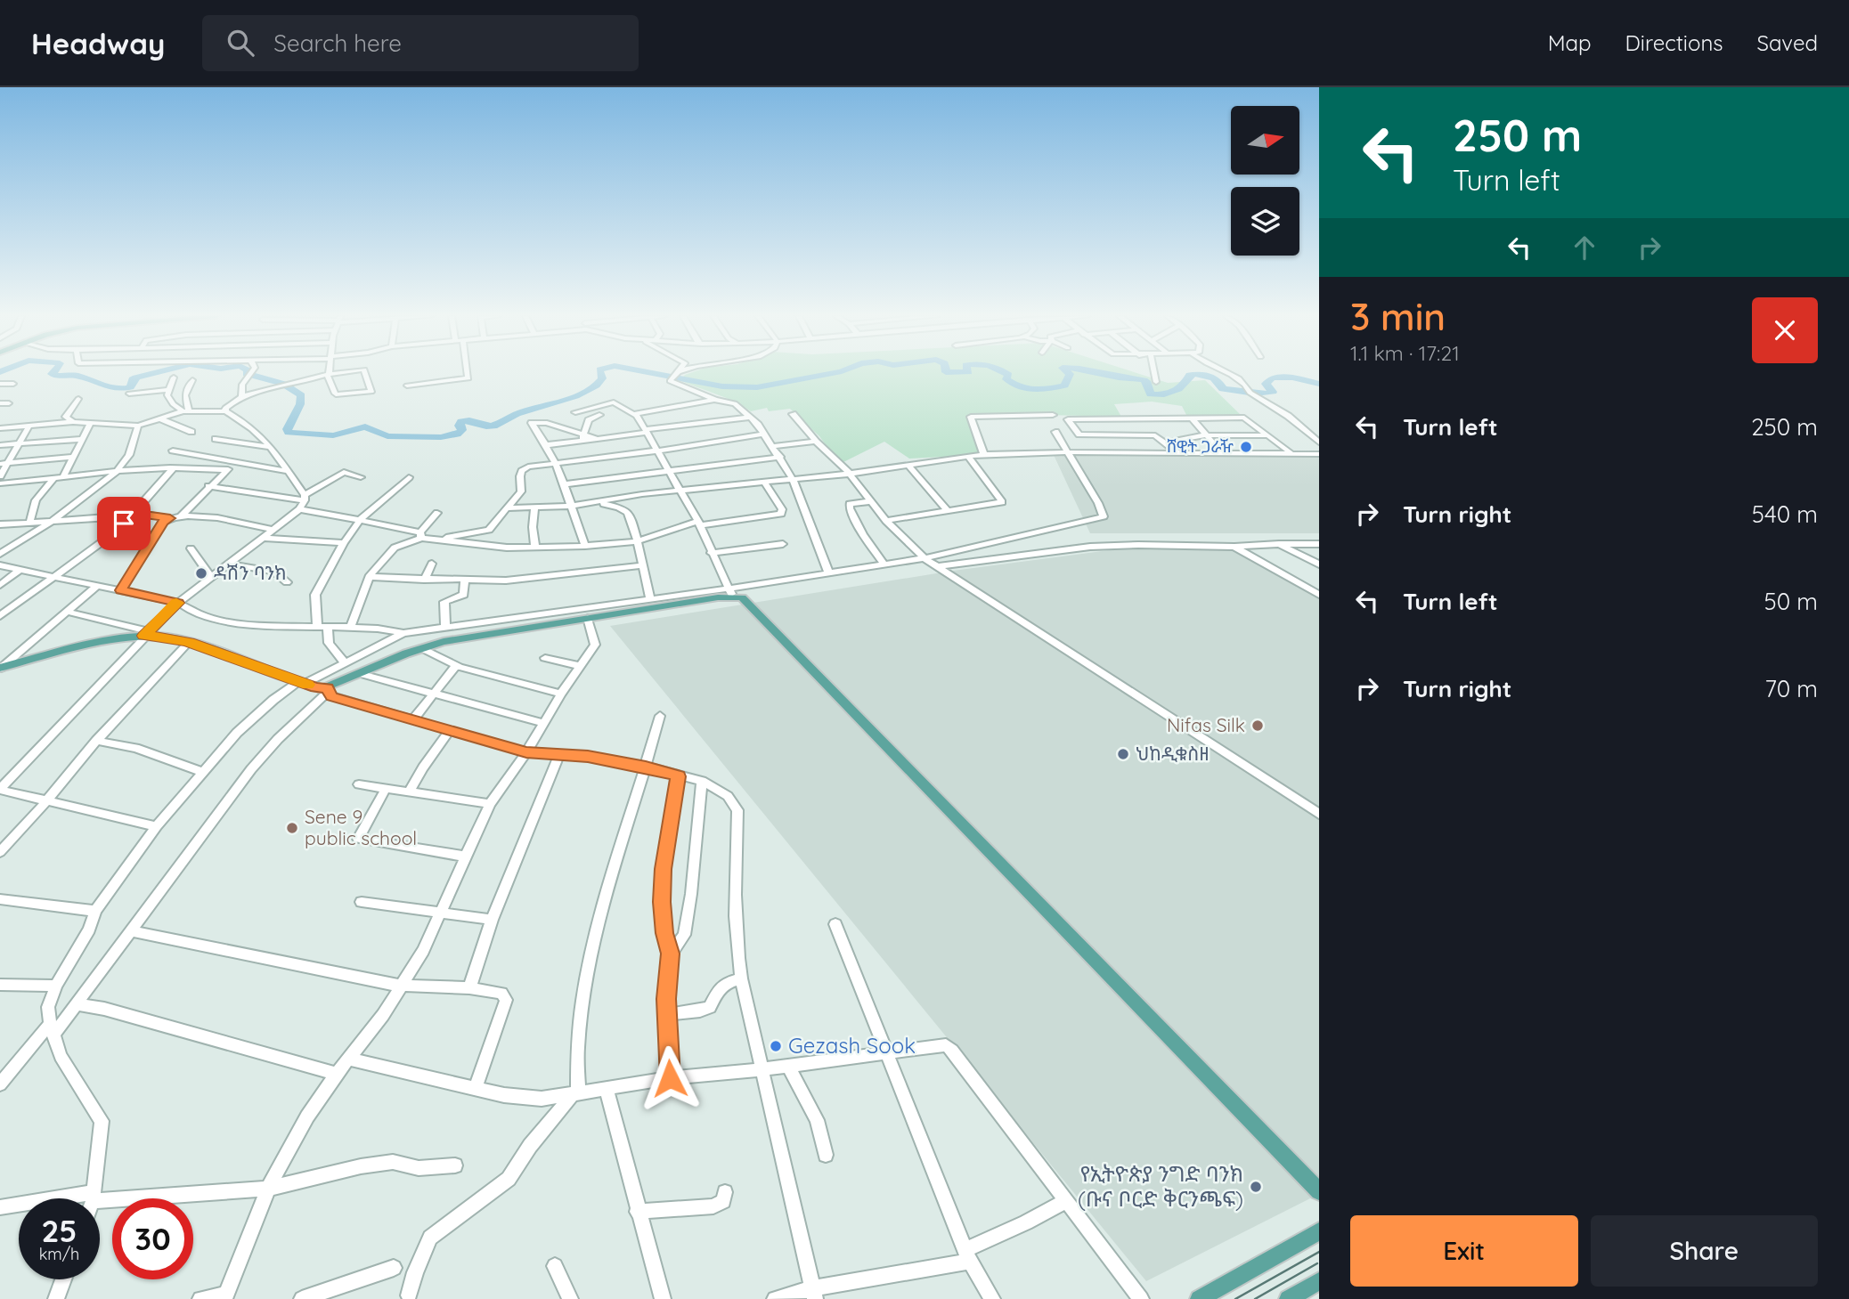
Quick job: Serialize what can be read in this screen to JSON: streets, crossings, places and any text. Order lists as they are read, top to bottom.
{
  "places": [
    "ሸዊት ጋራዥ",
    "ዳሽን ባንክ",
    "Nifas Silk",
    "ህከዲቁስዘ",
    "Sene 9 public school",
    "Gezash Sook",
    "የኢትዮጵያ ንግድ ባንክ (ቡና ቦርድ ቅርንጫፍ)"
  ],
  "north": "right",
  "page": {
    "header": "Headway",
    "search": "Search here",
    "nav": ["Map", "Directions", "Saved"],
    "turn": ["250 m", "Turn left"],
    "heading": ["3 min", "1.1 km · 17:21"],
    "list": [
      {
        "name": "Turn left",
        "value": "250 m"
      },
      {
        "name": "Turn right",
        "value": "540 m"
      },
      {
        "name": "Turn left",
        "value": "50 m"
      },
      {
        "name": "Turn right",
        "value": "70 m"
      }
    ],
    "speed": "25 km/h",
    "limit": "30",
    "buttons": ["Exit", "Share"]
  }
}
